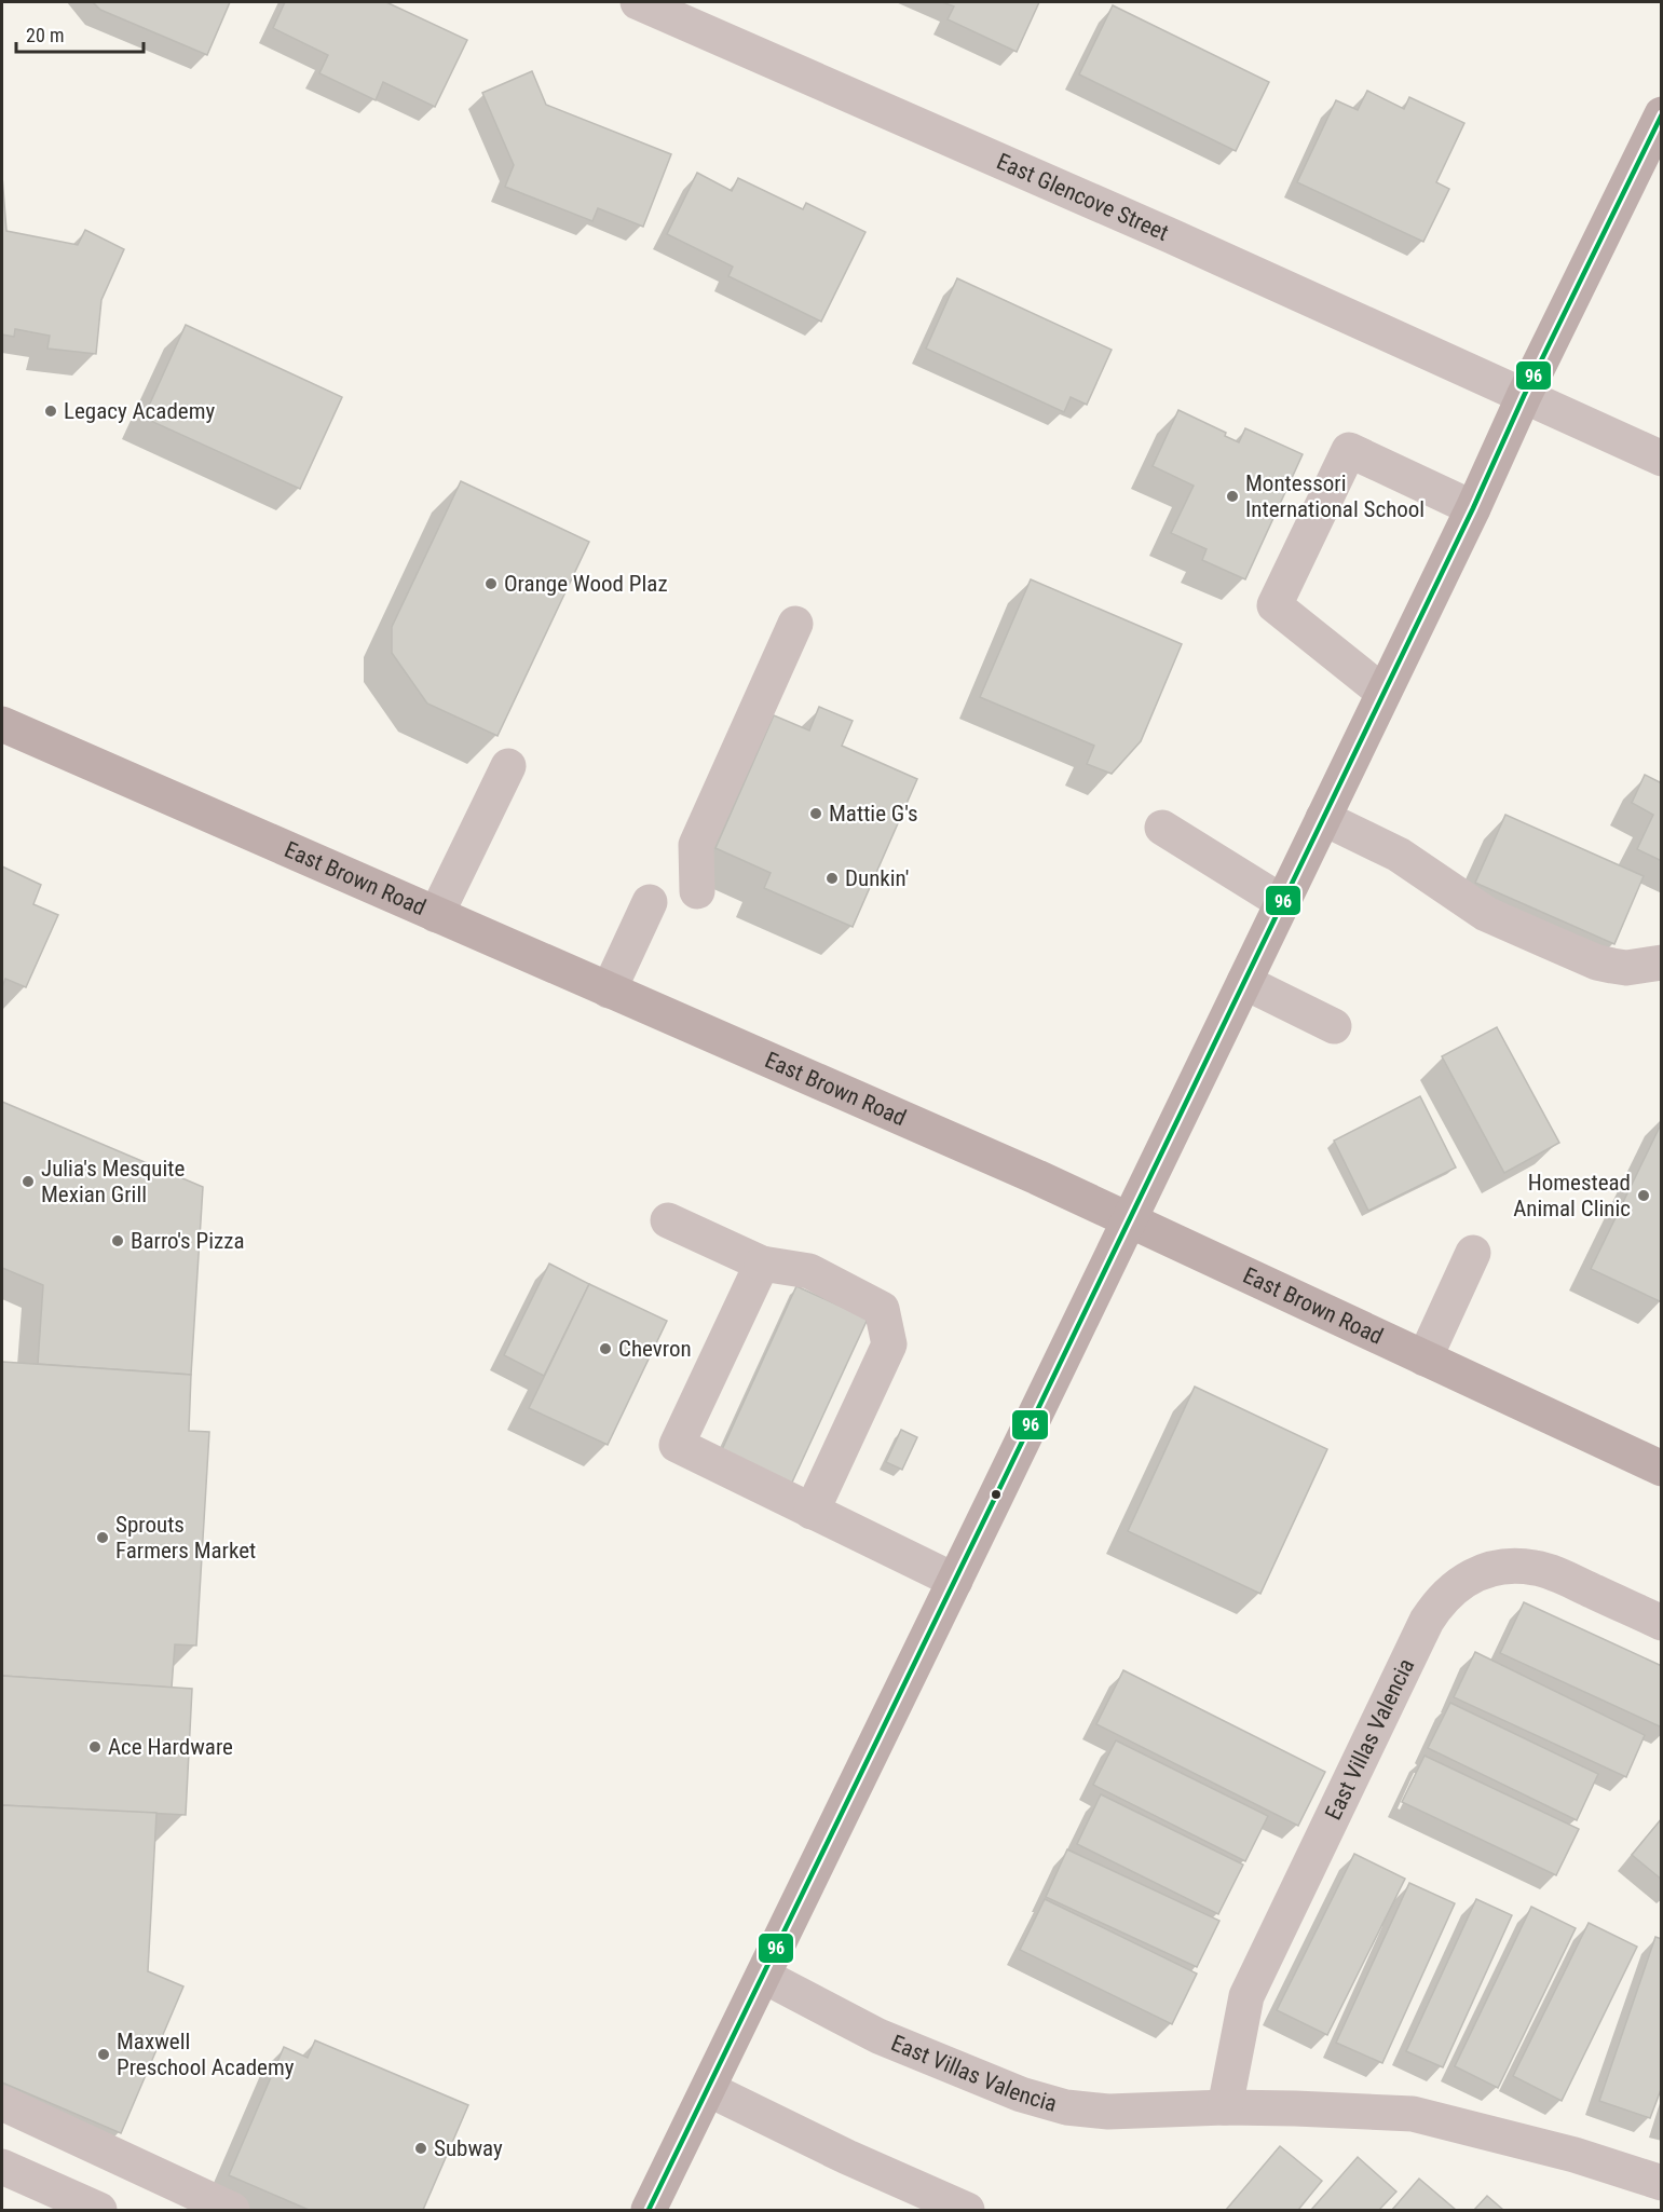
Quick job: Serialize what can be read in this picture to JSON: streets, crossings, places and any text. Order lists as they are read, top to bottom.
{
  "streets": {
    "main road": ["East Brown Road"],
    "street": ["East Glencove Street", "East Villas Valencia"]
  },
  "places": [
    "Legacy Academy",
    "Montessori International School",
    "Orange Wood Plaz",
    "Mattie G's",
    "Dunkin'",
    "Julia's Mesquite Mexian Grill",
    "Homestead Animal Clinic",
    "Barro's Pizza",
    "Chevron",
    "Sprouts Farmers Market",
    "Ace Hardware",
    "Maxwell Preschool Academy",
    "Subway"
  ],
  "lines": ["transit line 96"],
  "scale_bar": "20 m"
}
